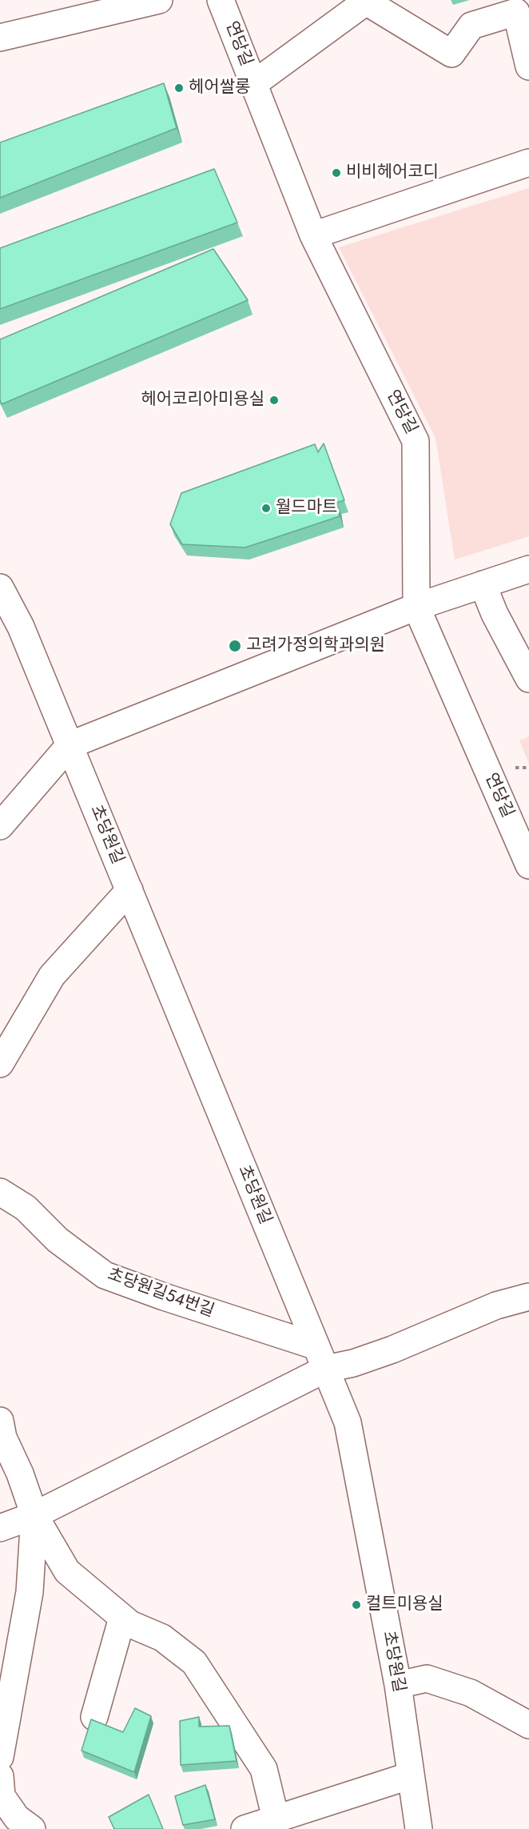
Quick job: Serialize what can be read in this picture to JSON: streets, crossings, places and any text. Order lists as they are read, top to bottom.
{
  "streets": {
    "street": ["연당길", "초당원길", "초당원길54번길"]
  },
  "crossings": [
    ["초당원길", "초당원길54번길"]
  ],
  "places": [
    "헤어쌀롱",
    "비비헤어코디",
    "헤어코리아미용실",
    "월드마트",
    "고려가정의학과의원",
    "컬트미용실"
  ]
}
